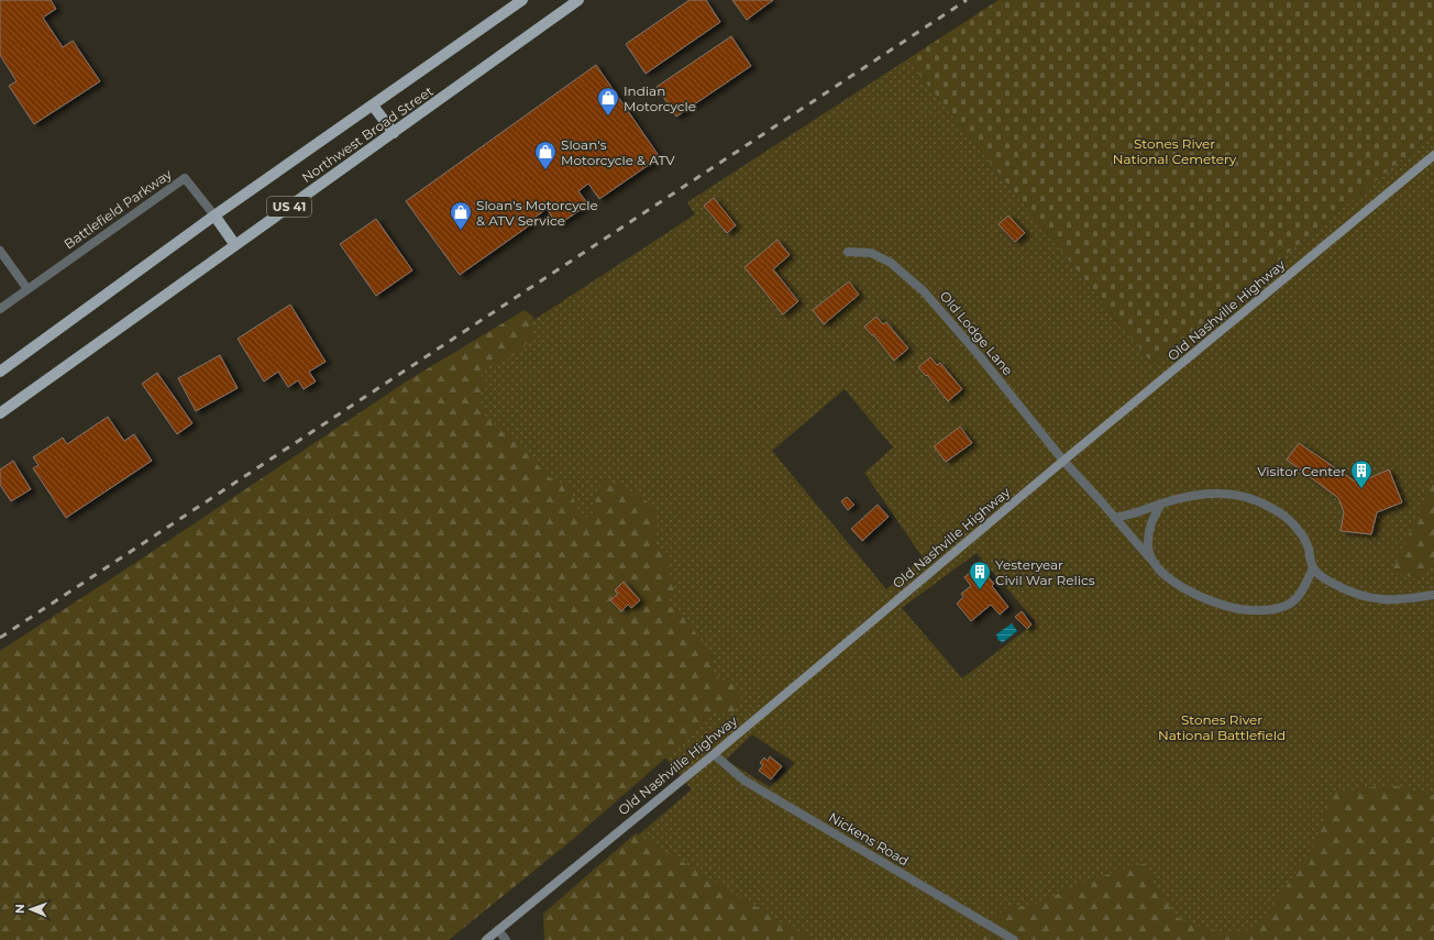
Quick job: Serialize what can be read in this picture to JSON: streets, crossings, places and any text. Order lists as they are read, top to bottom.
{
  "streets": {
    "main road": ["Northwest Broad Street", "US 41", "Old Nashville Highway"],
    "street": ["Battlefield Parkway", "Old Lodge Lane", "Nickens Road"]
  },
  "crossings": [
    ["Northwest Broad Street", "Battlefield Parkway"],
    ["Old Nashville Highway", "Old Lodge Lane"],
    ["Old Nashville Highway", "Nickens Road"]
  ],
  "parks": ["Stones River National Cemetery", "Stones River National Battlefield"],
  "places": {
    "shop": ["Indian Motorcycle", "Sloan's Motorcycle & ATV", "Sloan's Motorcycle & ATV Service"],
    "building": ["Visitor Center", "Yesteryear Civil War Relics"]
  },
  "north": "left"
}
